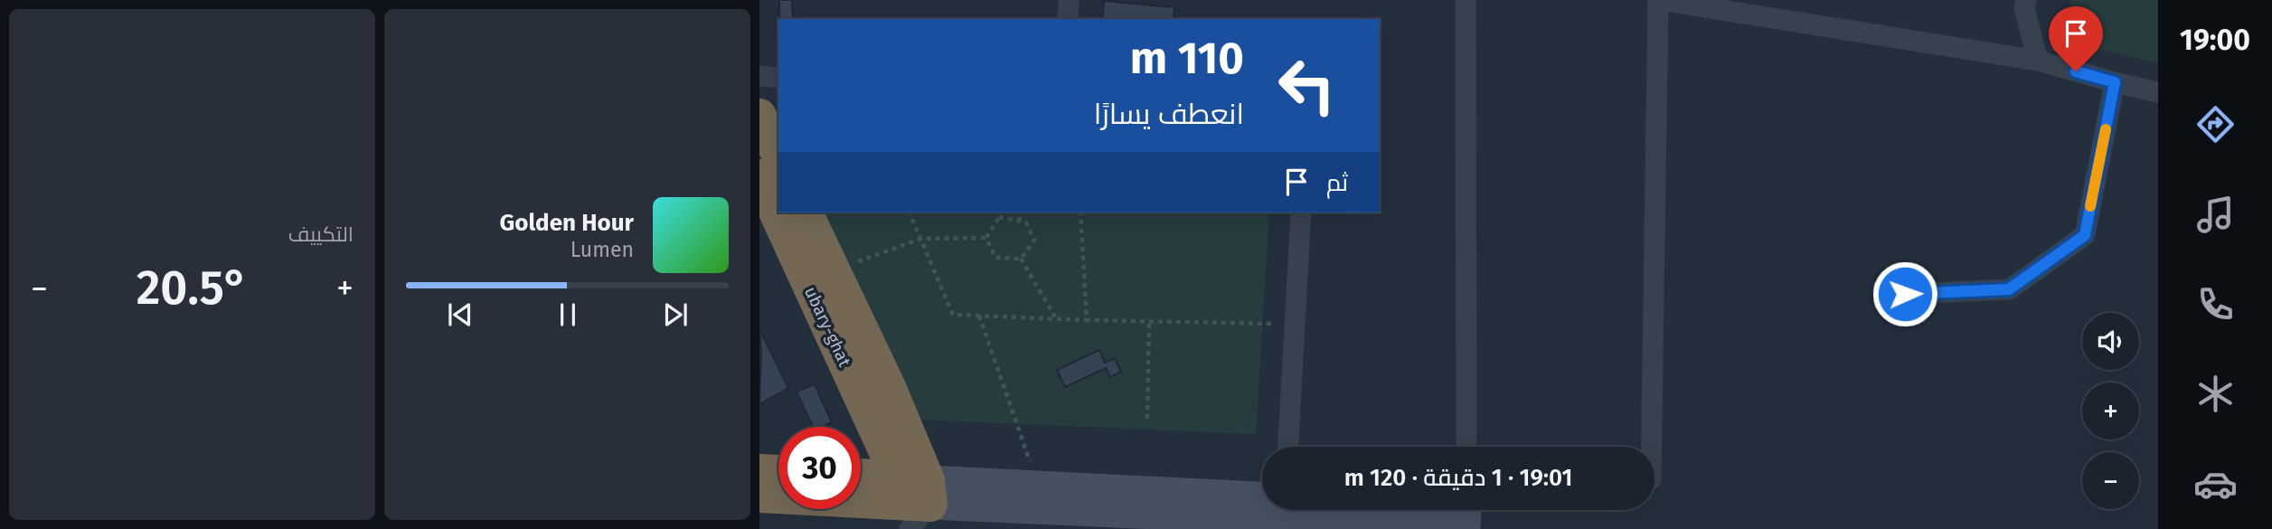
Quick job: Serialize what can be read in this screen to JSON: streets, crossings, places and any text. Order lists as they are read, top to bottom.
{
  "streets": {
    "highway": ["ubary-ghat"]
  },
  "page": {
    "tabs": "19:00",
    "tile": "التكييف",
    "turn": ["110 m", "انعطف يسارًا"],
    "then": "ثم",
    "song": ["Golden Hour", "Lumen"],
    "heat": ["−", "20.5°", "+"],
    "map_buttons": ["+", "−"],
    "limit": "30",
    "trip": "19:01 · 1 دقيقة · 120 m"
  }
}
